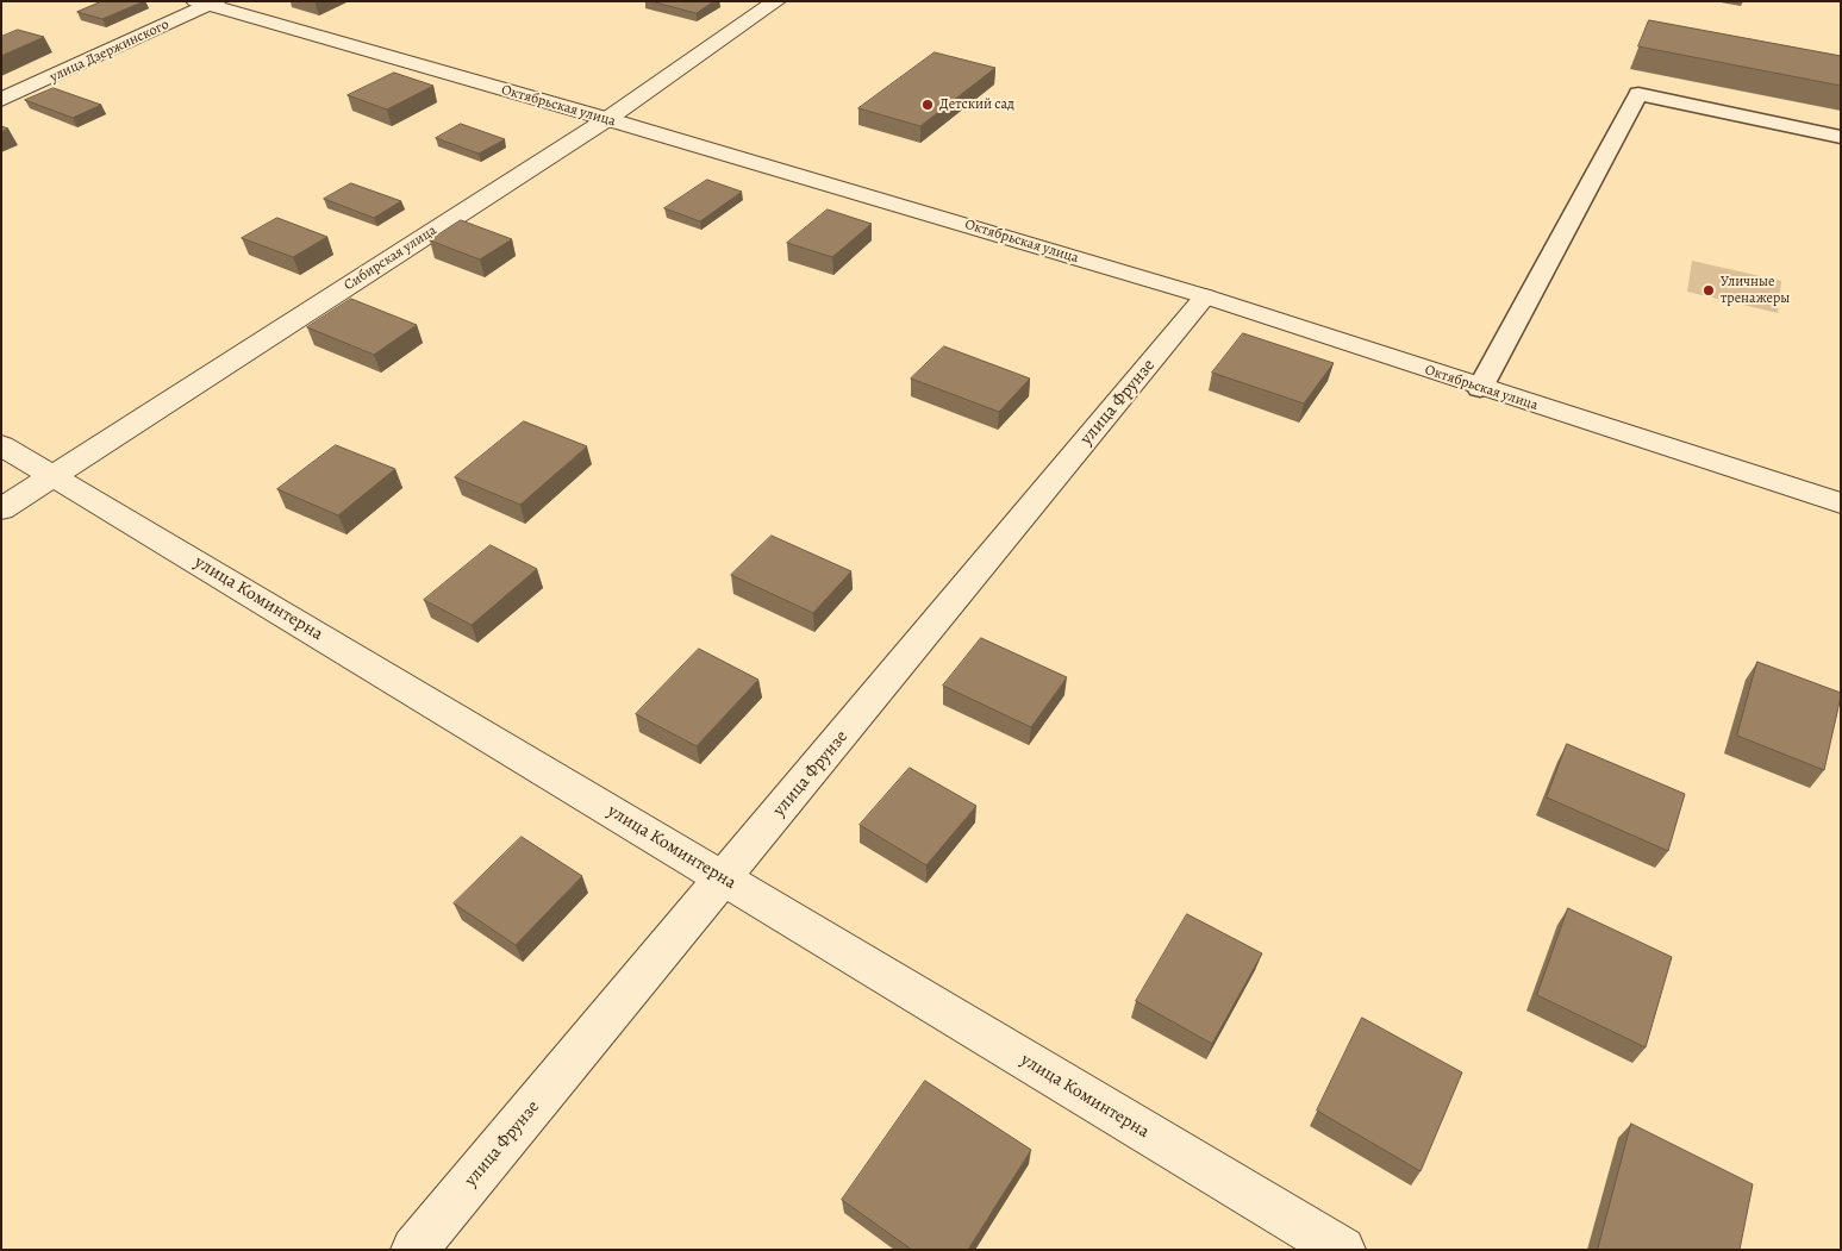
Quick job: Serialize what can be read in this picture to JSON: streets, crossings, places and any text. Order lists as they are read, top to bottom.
{
  "streets": {
    "street": [
      "улица Дзержинского",
      "Октябрьская улица",
      "Сибирская улица",
      "улица Фрунзе",
      "улица Коминтерна"
    ]
  },
  "crossings": [
    ["улица Дзержинского", "Октябрьская улица"],
    ["Октябрьская улица", "Сибирская улица"],
    ["Октябрьская улица", "улица Фрунзе"],
    ["Сибирская улица", "улица Коминтерна"],
    ["улица Фрунзе", "улица Коминтерна"]
  ],
  "places": ["Детский сад", "Уличные тренажеры"]
}
